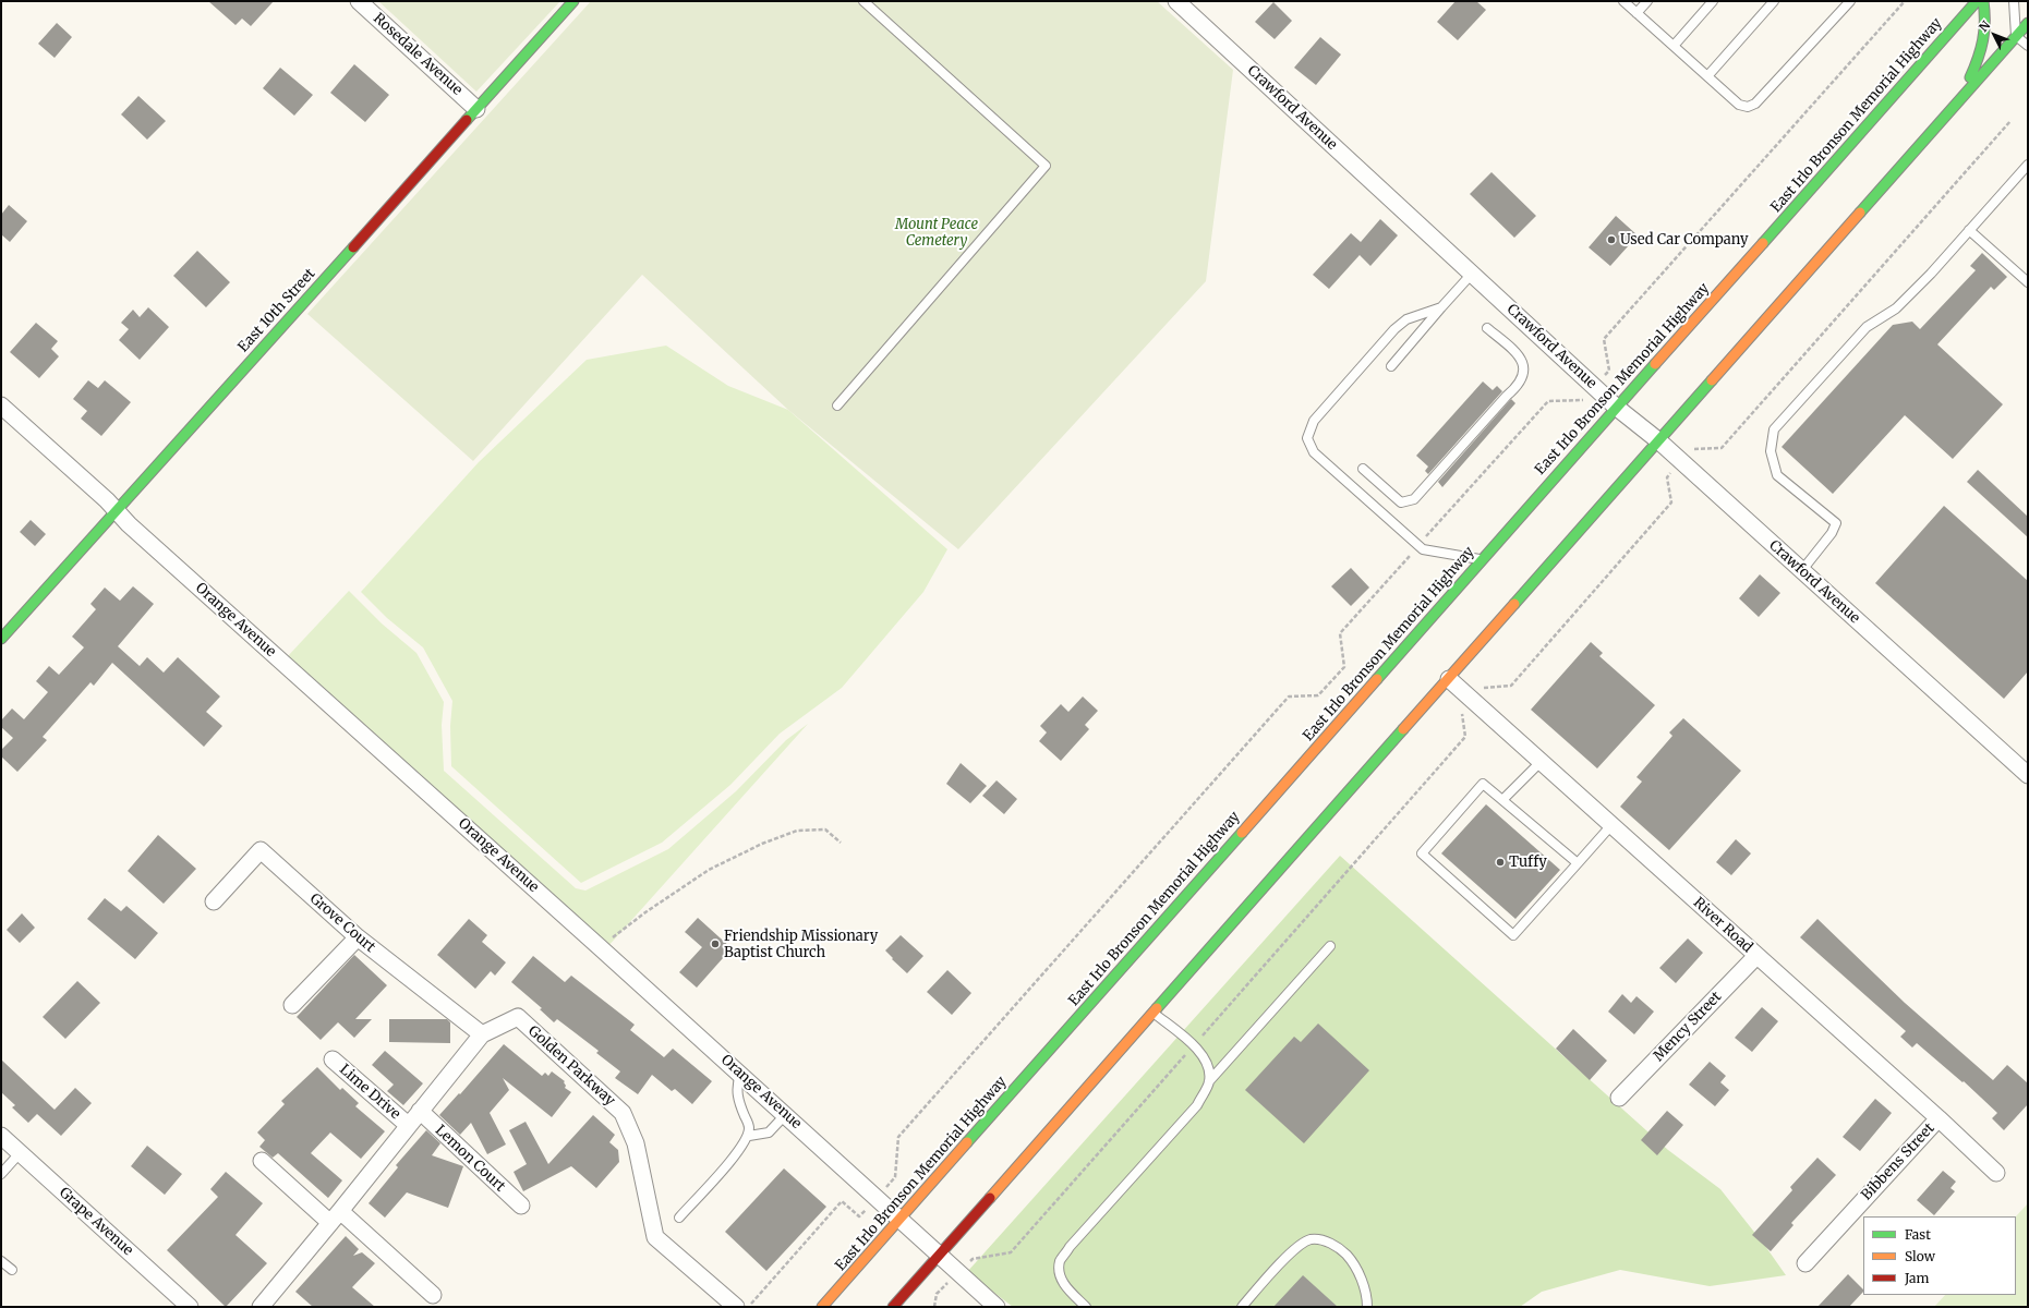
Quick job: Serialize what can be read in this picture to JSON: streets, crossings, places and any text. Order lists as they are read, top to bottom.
{
  "streets": {
    "main road": ["East Irlo Bronson Memorial Highway", "East 10th Street"],
    "street": [
      "Rosedale Avenue",
      "Crawford Avenue",
      "Orange Avenue",
      "Grove Court",
      "River Road",
      "Mency Street",
      "Golden Parkway",
      "Lime Drive",
      "Lemon Court",
      "Bibbens Street",
      "Grape Avenue"
    ]
  },
  "crossings": [
    ["Rosedale Avenue", "East 10th Street"],
    ["Crawford Avenue", "East Irlo Bronson Memorial Highway"],
    ["East Irlo Bronson Memorial Highway", "Orange Avenue"],
    ["East 10th Street", "Orange Avenue"],
    ["Grove Court", "Golden Parkway"],
    ["River Road", "Mency Street"],
    ["River Road", "Bibbens Street"],
    ["Golden Parkway", "Lime Drive"],
    ["Golden Parkway", "Lemon Court"]
  ],
  "parks": ["Mount Peace Cemetery"],
  "places": ["Used Car Company", "Tuffy", "Friendship Missionary Baptist Church"],
  "legend": ["Fast", "Slow", "Jam"],
  "north": "top left"
}
